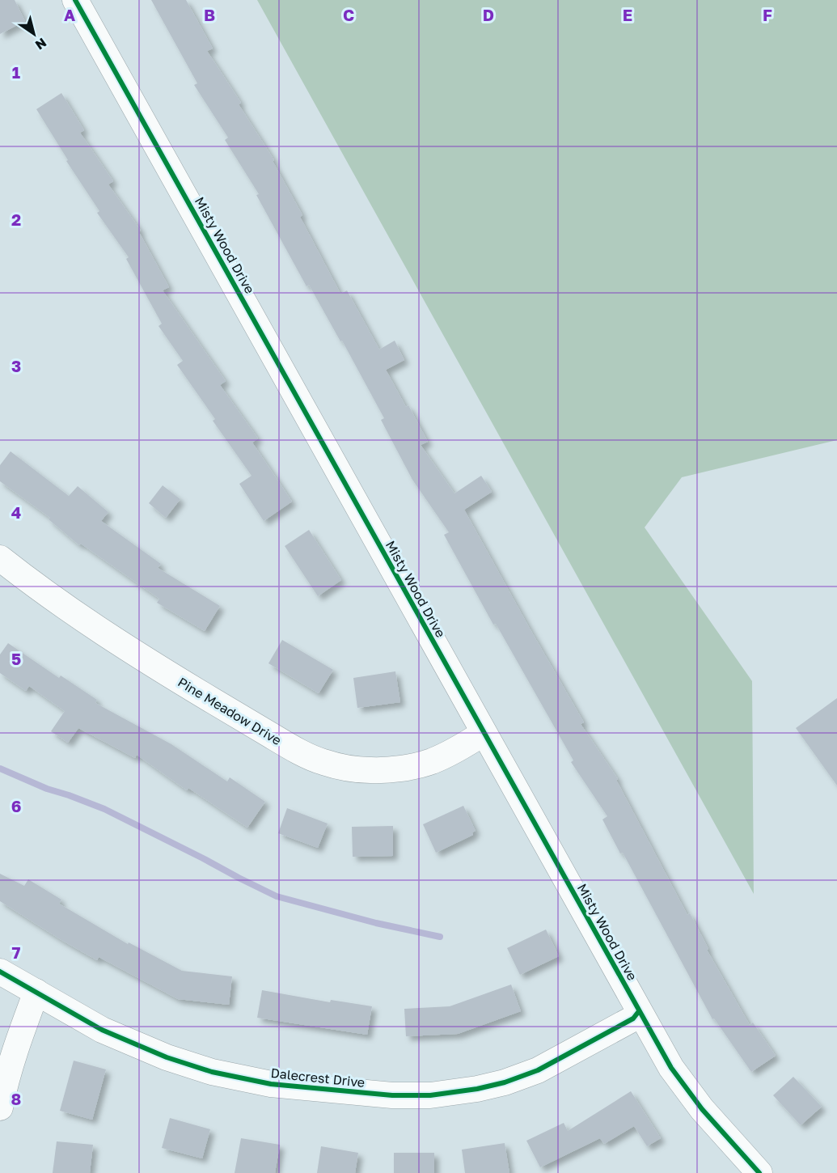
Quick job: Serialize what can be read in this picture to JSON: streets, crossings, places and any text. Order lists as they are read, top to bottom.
{
  "streets": {
    "street": ["Misty Wood Drive", "Pine Meadow Drive", "Dalecrest Drive"]
  },
  "crossings": [
    ["Misty Wood Drive", "Pine Meadow Drive"],
    ["Misty Wood Drive", "Dalecrest Drive"]
  ],
  "north": "bottom right",
  "grid": {
    "columns": [
      "A",
      "B",
      "C",
      "D",
      "E",
      "F"
    ],
    "rows": [
      "1",
      "2",
      "3",
      "4",
      "5",
      "6",
      "7",
      "8"
    ]
  }
}
